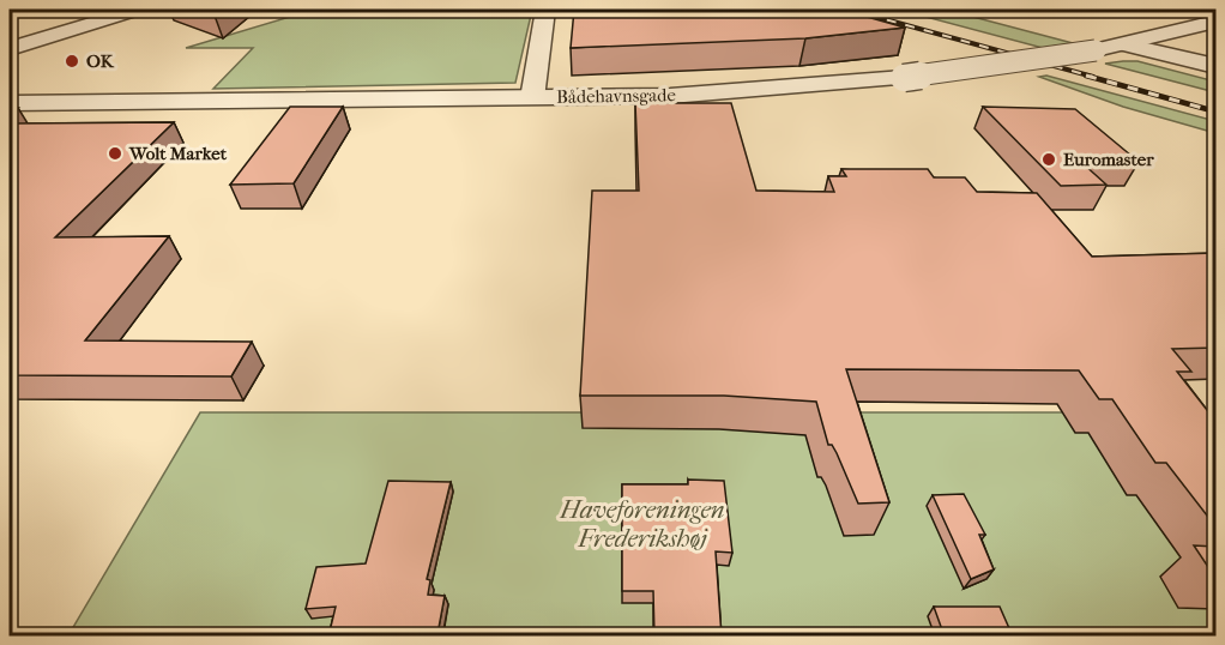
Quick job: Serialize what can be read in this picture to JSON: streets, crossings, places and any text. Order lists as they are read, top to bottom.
{
  "streets": {
    "street": ["Bådehavnsgade"]
  },
  "parks": ["Haveforeningen Frederikshøj"],
  "places": ["OK", "Wolt Market", "Euromaster"]
}
